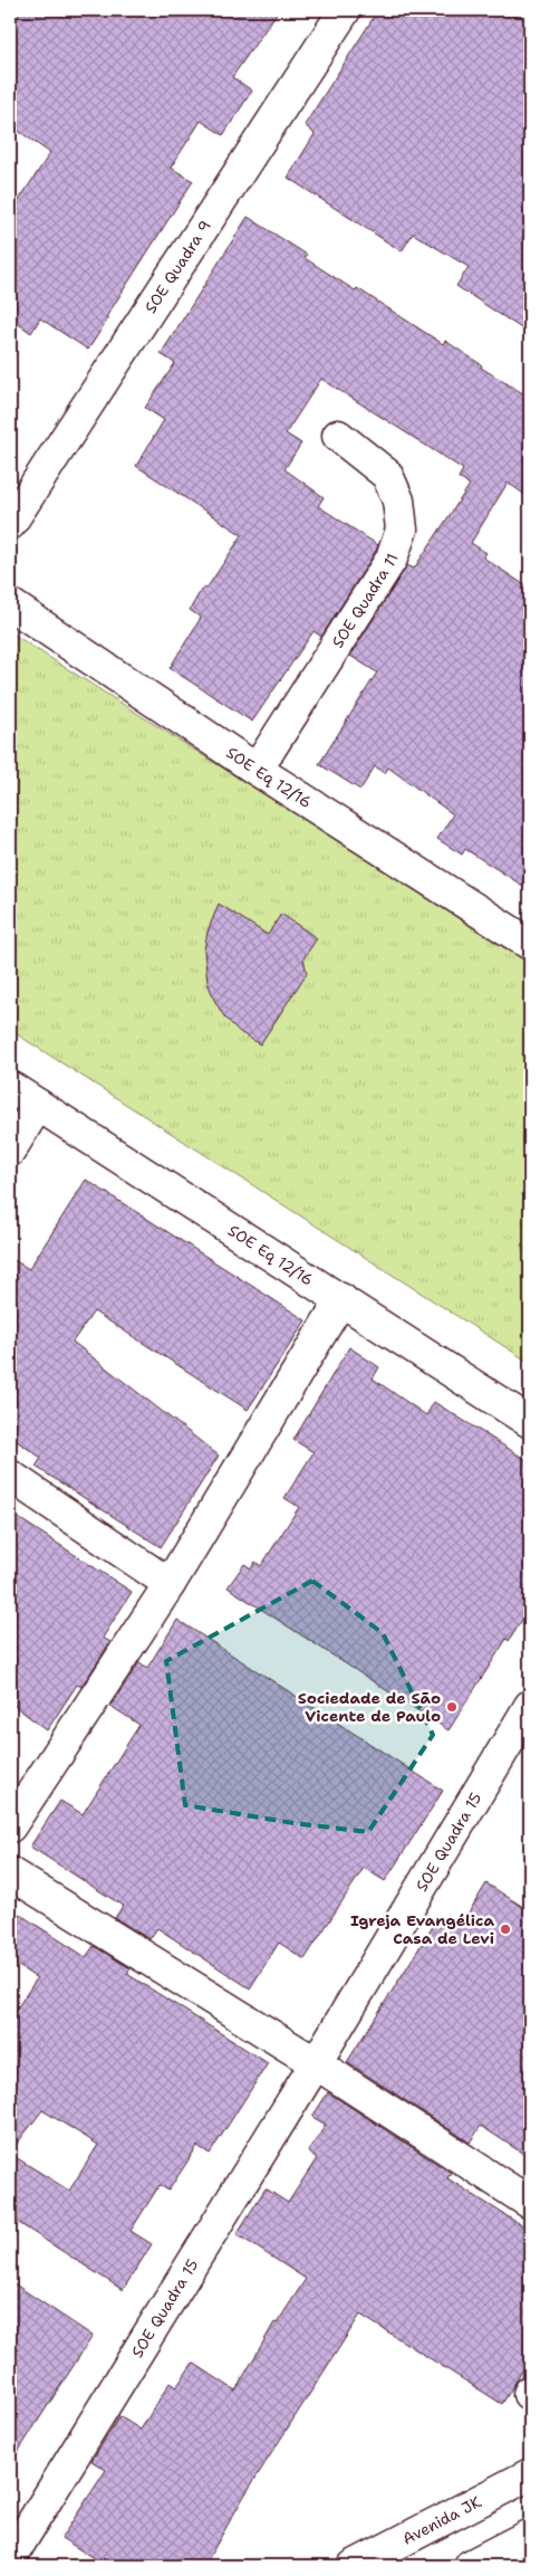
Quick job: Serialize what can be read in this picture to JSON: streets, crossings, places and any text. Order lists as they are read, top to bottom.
{
  "streets": {
    "street": [
      "SOE Quadra 9",
      "SOE Quadra 11",
      "SOE Eq 12/16",
      "SOE Quadra 15",
      "Avenida JK"
    ]
  },
  "crossings": [
    ["SOE Quadra 11", "SOE Eq 12/16"]
  ],
  "places": ["Sociedade de São Vicente de Paulo", "Igreja Evangélica Casa de Levi"]
}
